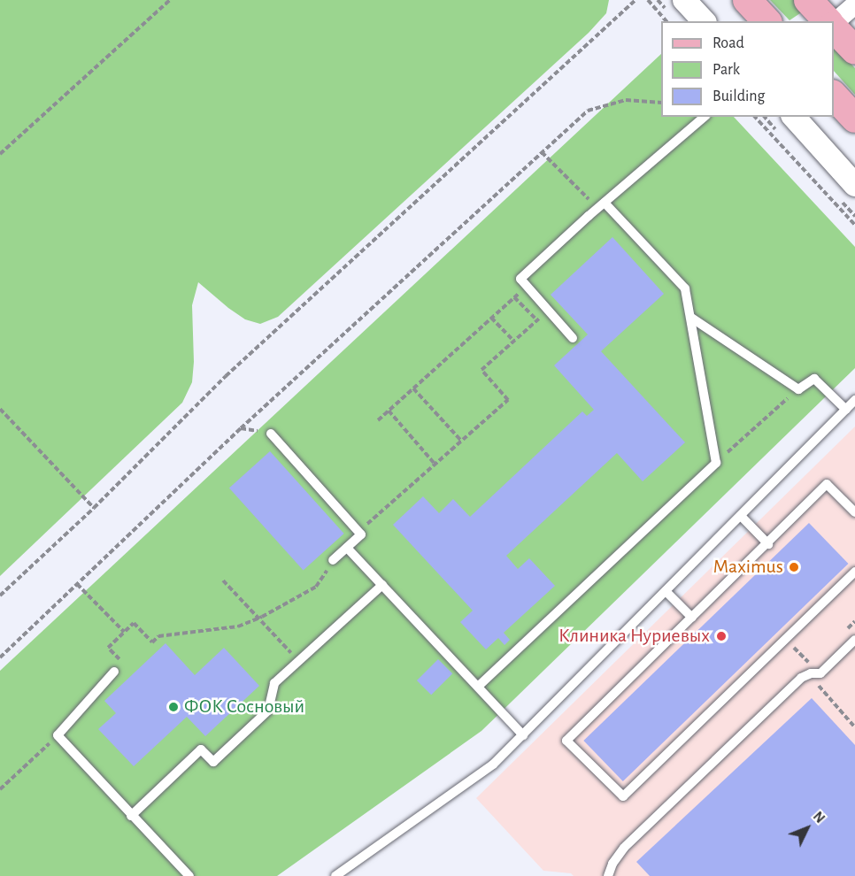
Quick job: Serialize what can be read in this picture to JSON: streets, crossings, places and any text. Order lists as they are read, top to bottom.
{
  "places": ["Maximus", "Клиника Нуриевых", "ФОК Сосновый"],
  "legend": ["Road", "Park", "Building"],
  "north": "top right"
}
